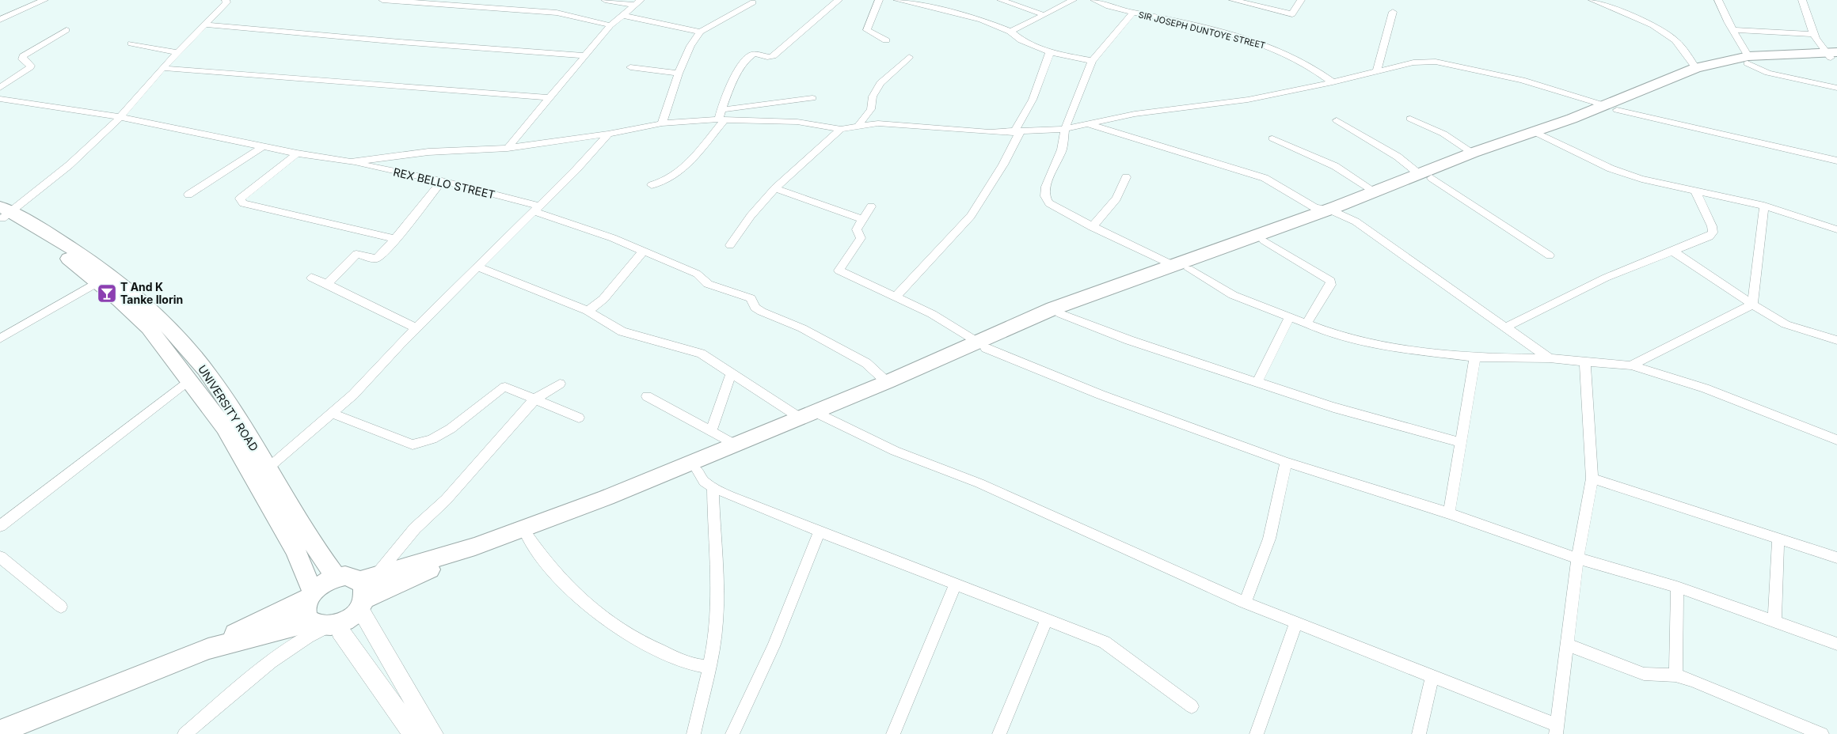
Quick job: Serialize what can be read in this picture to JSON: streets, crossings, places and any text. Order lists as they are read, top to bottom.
{
  "streets": {
    "main road": ["UNIVERSITY ROAD"],
    "street": ["SIR JOSEPH DUNTOYE STREET", "REX BELLO STREET"]
  },
  "places": {
    "bar": ["T And K Tanke Ilorin"]
  }
}
